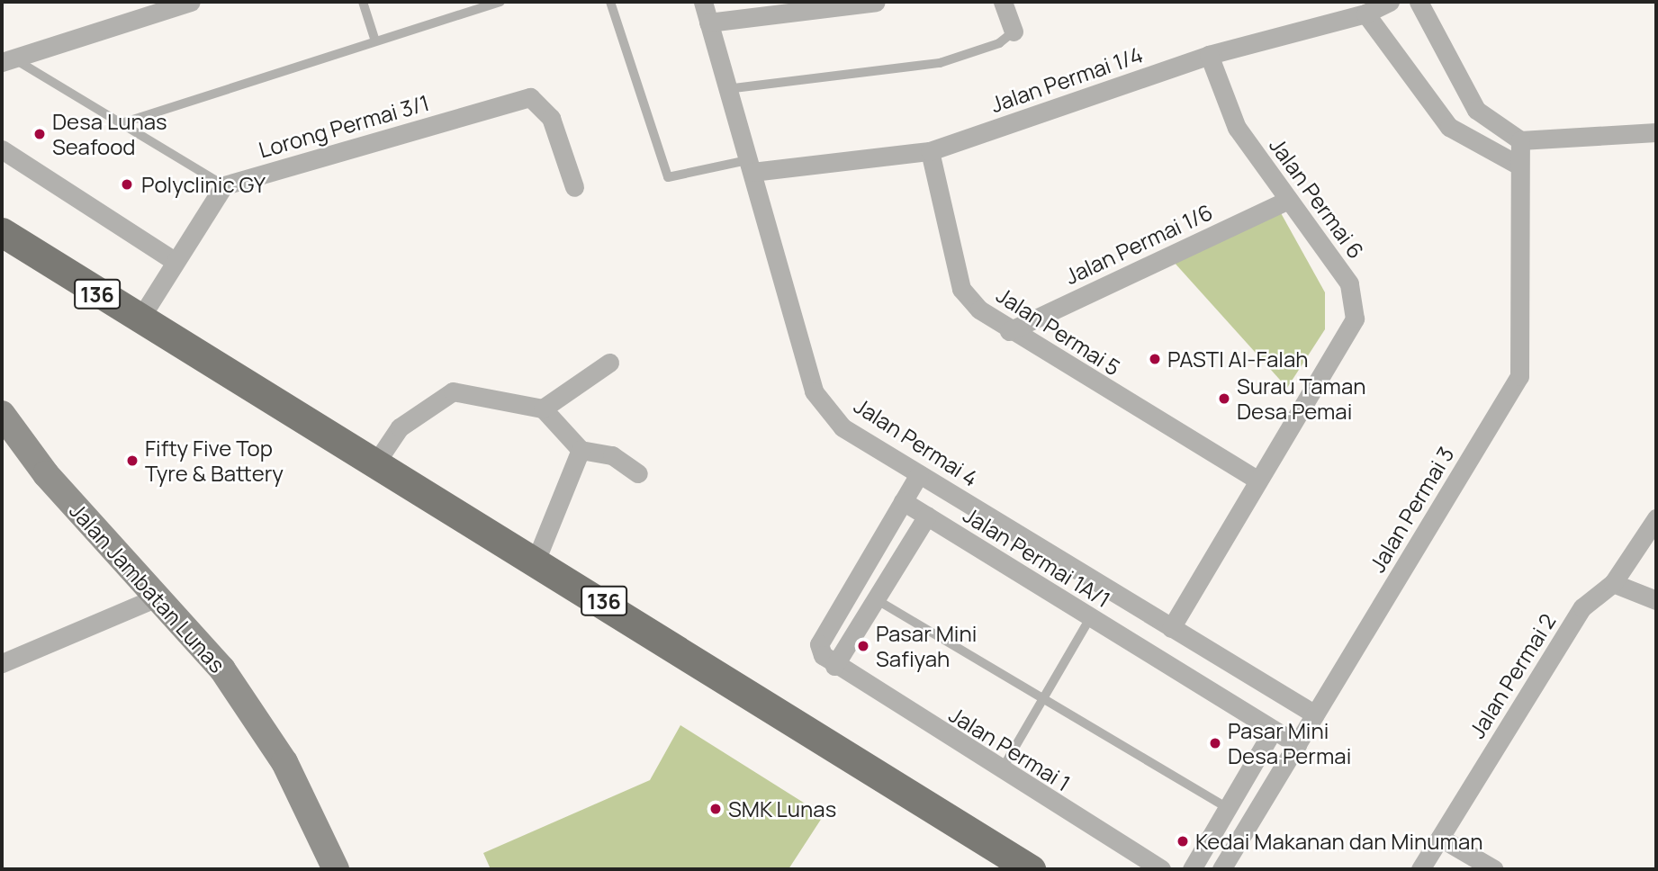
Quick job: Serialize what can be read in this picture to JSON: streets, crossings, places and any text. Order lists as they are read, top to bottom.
{
  "streets": {
    "main road": ["136", "Jalan Jambatan Lunas"],
    "street": [
      "Jalan Permai 1/4",
      "Lorong Permai 3/1",
      "Jalan Permai 6",
      "Jalan Permai 1/6",
      "Jalan Permai 5",
      "Jalan Permai 4",
      "Jalan Permai 3",
      "Jalan Permai 1A/1",
      "Jalan Permai 2",
      "Jalan Permai 1"
    ]
  },
  "crossings": [
    ["Jalan Permai 1/4", "Jalan Permai 6"],
    ["Jalan Permai 1/4", "Jalan Permai 5"],
    ["Jalan Permai 1/4", "Jalan Permai 4"],
    ["Jalan Permai 6", "Jalan Permai 1/6"],
    ["Jalan Permai 6", "Jalan Permai 5"],
    ["Jalan Permai 6", "Jalan Permai 4"],
    ["Jalan Permai 1/6", "Jalan Permai 5"],
    ["Jalan Permai 4", "Jalan Permai 3"],
    ["Jalan Permai 3", "Jalan Permai 1A/1"],
    ["Jalan Permai 1A/1", "Jalan Permai 1"]
  ],
  "places": [
    "Desa Lunas Seafood",
    "Polyclinic GY",
    "PASTI Al-Falah",
    "Surau Taman Desa Pemai",
    "Fifty Five Top Tyre & Battery",
    "Pasar Mini Safiyah",
    "Pasar Mini Desa Permai",
    "SMK Lunas",
    "Kedai Makanan dan Minuman"
  ]
}
